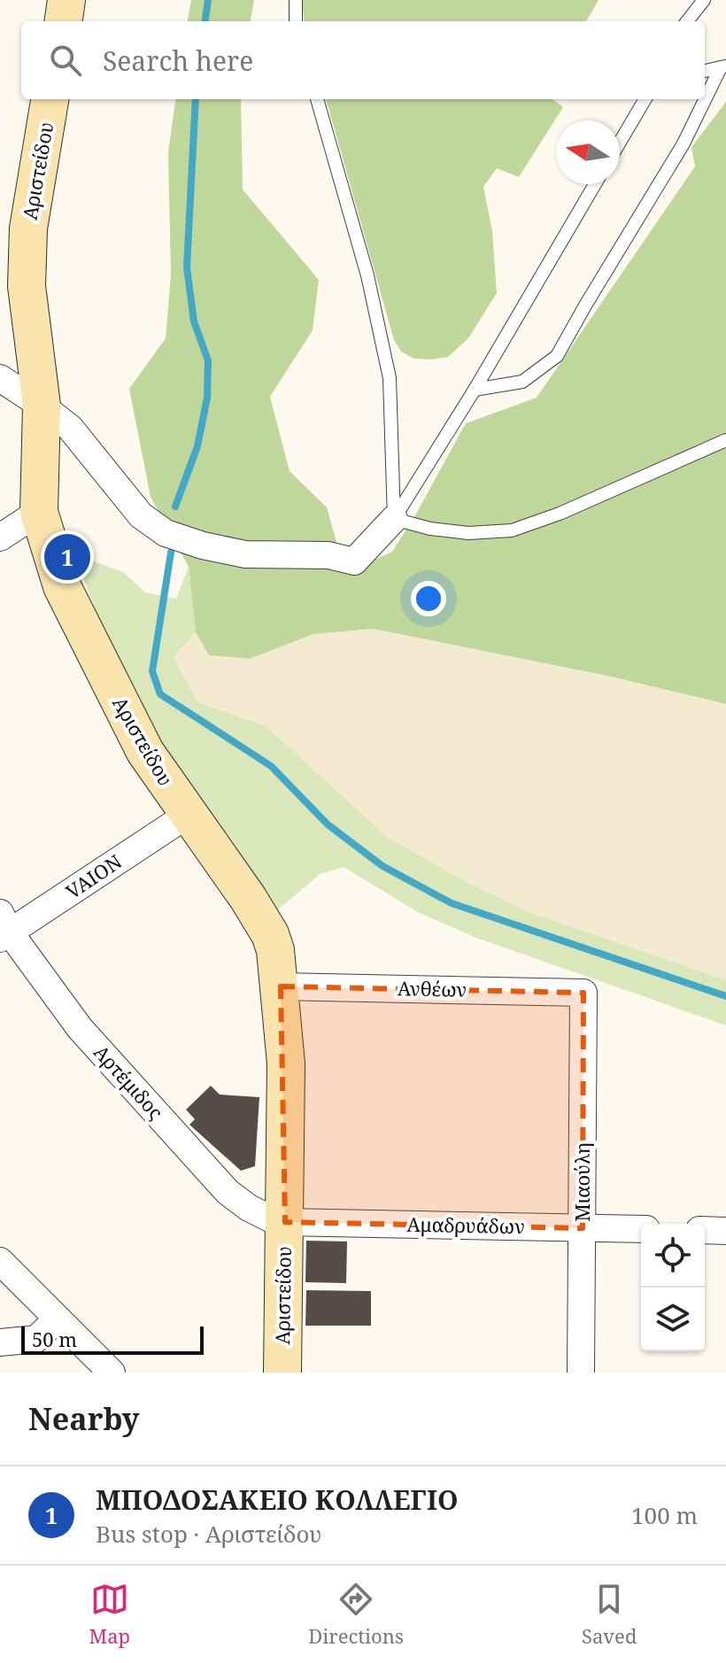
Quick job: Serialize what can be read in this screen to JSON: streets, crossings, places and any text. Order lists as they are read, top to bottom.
{
  "streets": {
    "street": [
      "Αριστείδου",
      "VAION",
      "Ανθέων",
      "Αρτέμιδος",
      "Μιαούλη",
      "Αμαδρυάδων"
    ]
  },
  "crossings": [
    ["Αριστείδου", "VAION"],
    ["Αριστείδου", "Ανθέων"],
    ["Αριστείδου", "Αρτέμιδος"],
    ["Αριστείδου", "Αμαδρυάδων"],
    ["VAION", "Αρτέμιδος"],
    ["Ανθέων", "Μιαούλη"],
    ["Αρτέμιδος", "Αμαδρυάδων"],
    ["Μιαούλη", "Αμαδρυάδων"]
  ],
  "scale_bar": "50 m",
  "north": "left",
  "page": {
    "search": "Search here",
    "pins": "1",
    "scale": "50 m",
    "heading": "Nearby",
    "list": [
      {
        "mark": "1",
        "name": "ΜΠΟΔΟΣΑΚΕΙΟ ΚΟΛΛΕΓΙΟ",
        "note": "Bus stop · Αριστείδου",
        "value": "100 m"
      }
    ],
    "nav": ["Map", "Directions", "Saved"]
  }
}
